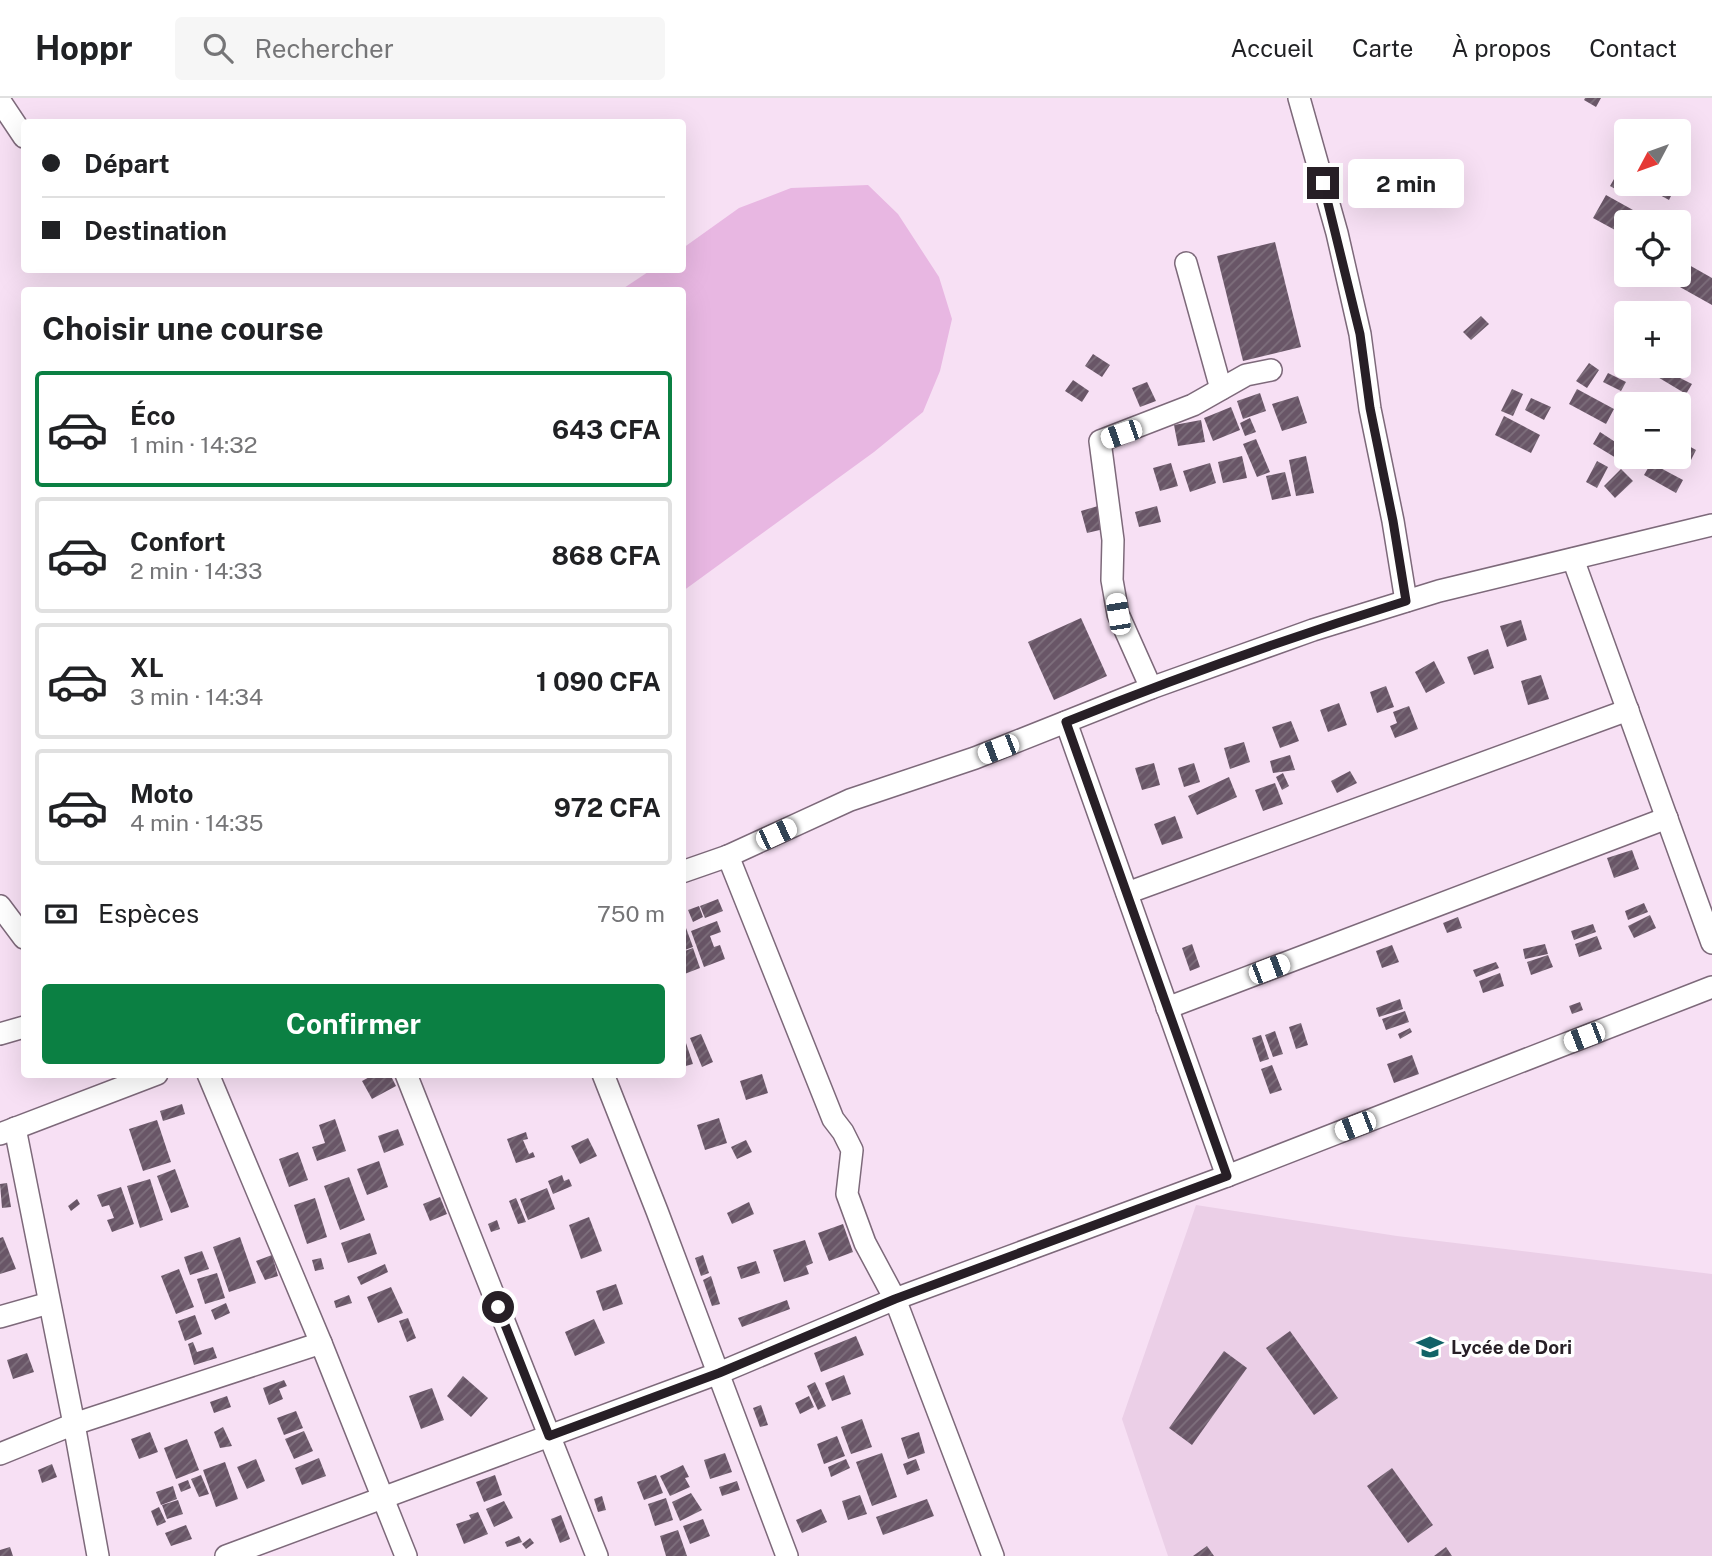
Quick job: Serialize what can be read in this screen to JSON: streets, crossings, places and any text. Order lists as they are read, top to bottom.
{
  "places": {
    "school or university": ["Lycée de Dori"]
  },
  "north": "bottom left",
  "page": {
    "header": "Hoppr",
    "search": "Rechercher",
    "nav": [
      "Accueil",
      "Carte",
      "À propos",
      "Contact"
    ],
    "map_buttons": ["+", "−"],
    "banner": ["Départ", "Destination"],
    "bubble": "2 min",
    "heading": "Choisir une course",
    "list": [
      {
        "name": "Éco",
        "note": "1 min · 14:32",
        "value": "643 CFA"
      },
      {
        "name": "Confort",
        "note": "2 min · 14:33",
        "value": "868 CFA"
      },
      {
        "name": "XL",
        "note": "3 min · 14:34",
        "value": "1 090 CFA"
      },
      {
        "name": "Moto",
        "note": "4 min · 14:35",
        "value": "972 CFA"
      }
    ],
    "pay": ["Espèces", "750 m"],
    "buttons": "Confirmer"
  }
}
